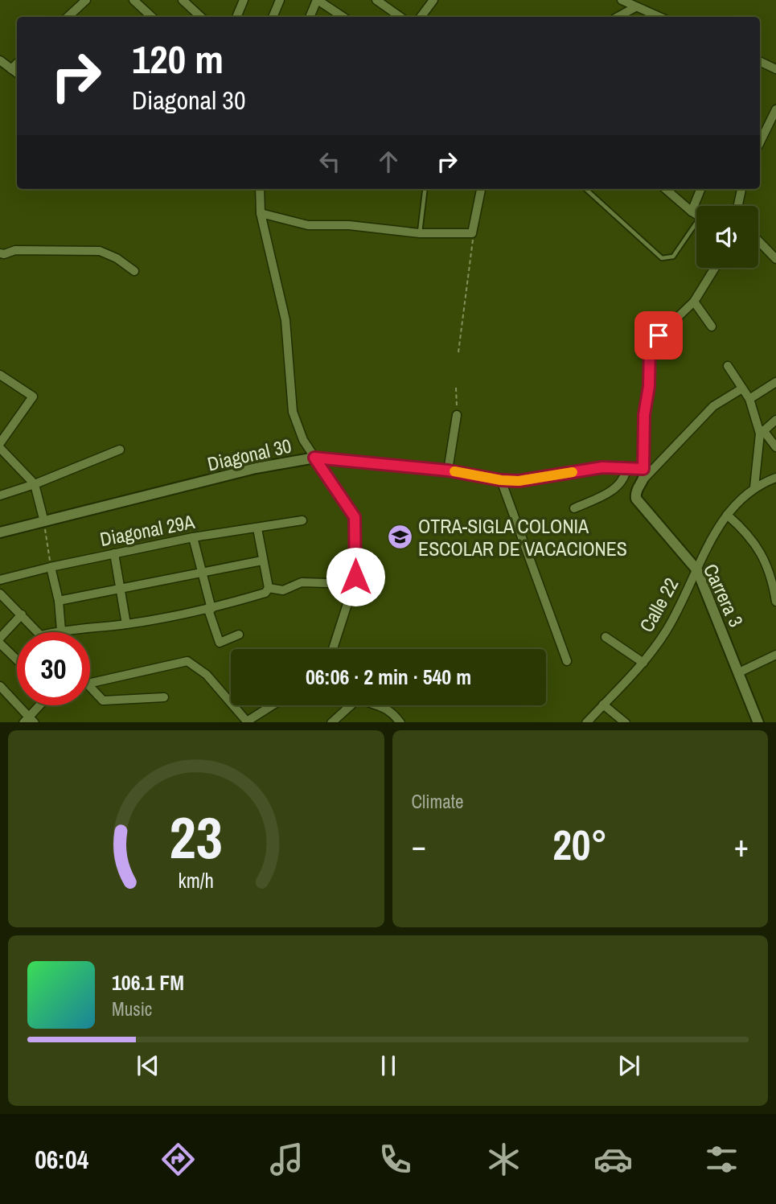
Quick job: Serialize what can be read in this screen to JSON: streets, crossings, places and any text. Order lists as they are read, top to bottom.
{
  "streets": {
    "street": [
      "Diagonal 30",
      "Diagonal 29A",
      "Carrera 3",
      "Calle 22"
    ]
  },
  "crossings": [
    ["Diagonal 30", "Carrera 3"],
    ["Carrera 3", "Calle 22"]
  ],
  "places": {
    "school or university": ["OTRA-SIGLA COLONIA ESCOLAR DE VACACIONES"]
  },
  "page": {
    "turn": ["120 m", "Diagonal 30"],
    "limit": "30",
    "trip": "06:06 · 2 min · 540 m",
    "tile": "Climate",
    "heat": ["−", "20°", "+"],
    "song": ["106.1 FM", "Music"],
    "tabs": "06:04",
    "gauge": ["23", "km/h"]
  }
}
